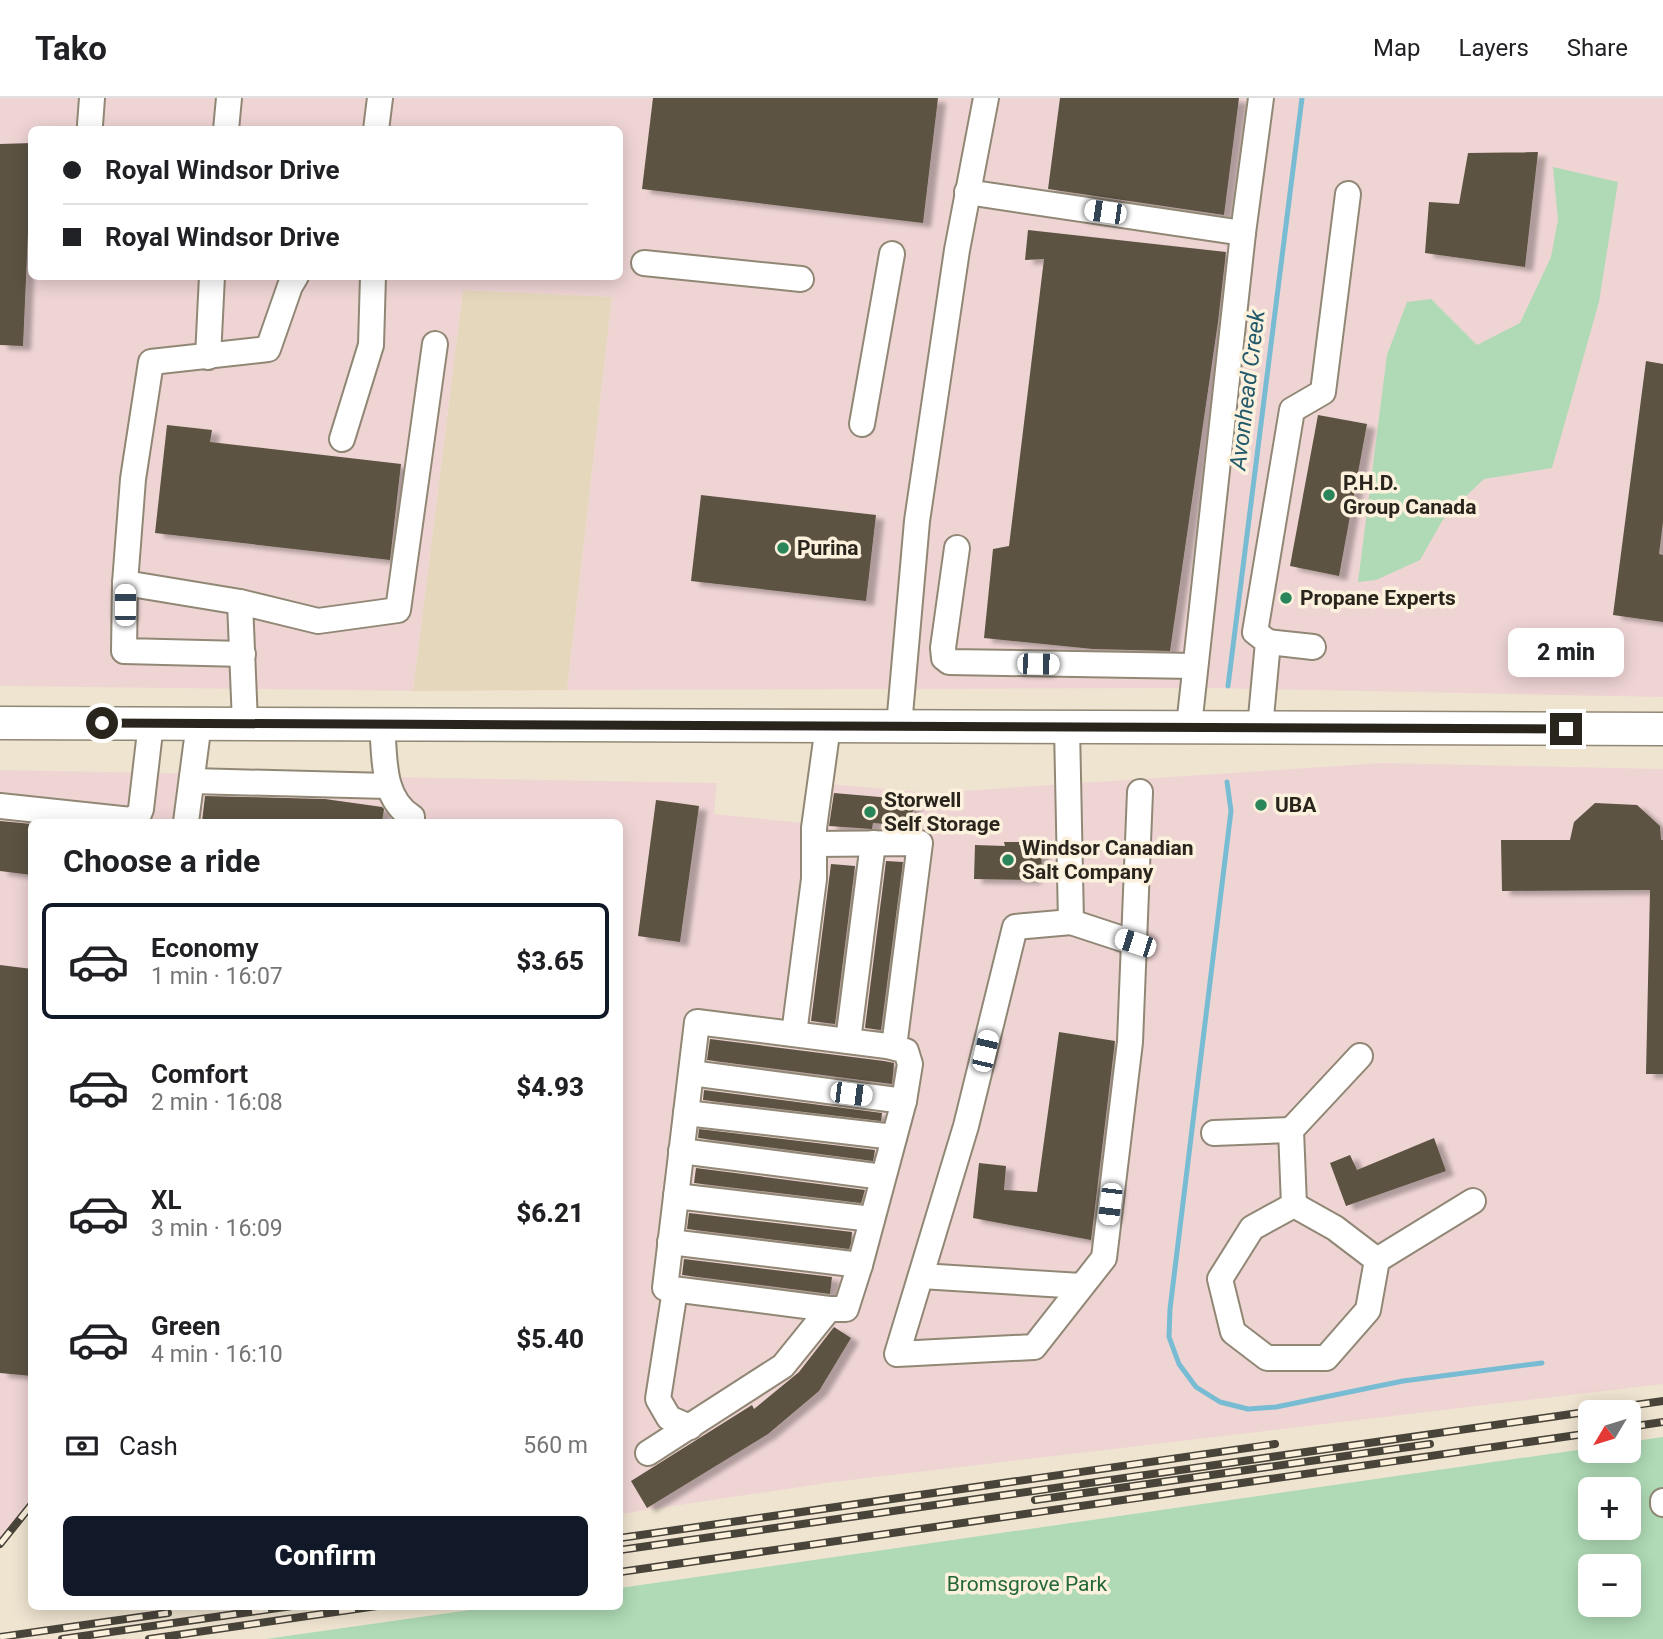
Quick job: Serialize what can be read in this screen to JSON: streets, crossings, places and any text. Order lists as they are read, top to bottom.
{
  "water": ["Avonhead Creek"],
  "parks": ["Bromsgrove Park"],
  "places": [
    "P.H.D. Group Canada",
    "Purina",
    "Propane Experts",
    "UBA",
    "Storwell Self Storage",
    "Windsor Canadian Salt Company"
  ],
  "north": "bottom left",
  "page": {
    "header": "Tako",
    "nav": ["Map", "Layers", "Share"],
    "banner": ["Royal Windsor Drive", "Royal Windsor Drive"],
    "bubble": "2 min",
    "heading": "Choose a ride",
    "list": [
      {
        "name": "Economy",
        "note": "1 min · 16:07",
        "value": "$3.65"
      },
      {
        "name": "Comfort",
        "note": "2 min · 16:08",
        "value": "$4.93"
      },
      {
        "name": "XL",
        "note": "3 min · 16:09",
        "value": "$6.21"
      },
      {
        "name": "Green",
        "note": "4 min · 16:10",
        "value": "$5.40"
      }
    ],
    "map_buttons": ["+", "−"],
    "pay": ["Cash", "560 m"],
    "buttons": "Confirm"
  }
}
